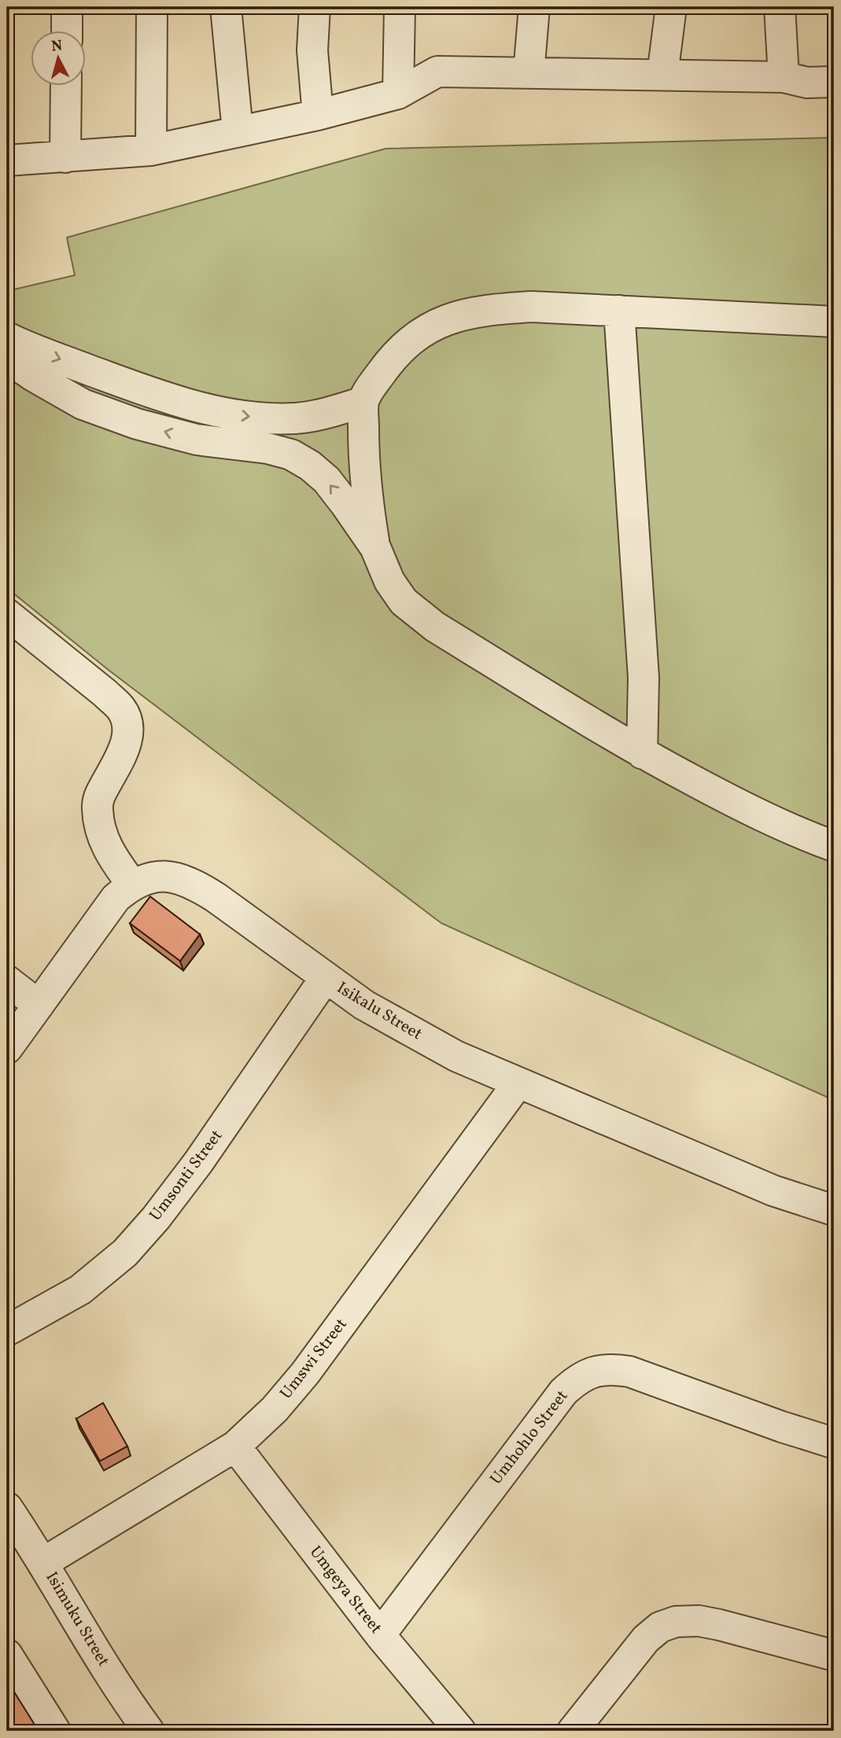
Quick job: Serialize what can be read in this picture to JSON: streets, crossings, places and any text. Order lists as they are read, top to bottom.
{
  "streets": {
    "street": [
      "Isikalu Street",
      "Umsonti Street",
      "Umswi Street",
      "Umhohlo Street",
      "Umgeya Street",
      "Isimuku Street"
    ]
  },
  "crossings": [
    ["Isikalu Street", "Umsonti Street"],
    ["Isikalu Street", "Umswi Street"],
    ["Umswi Street", "Umgeya Street"],
    ["Umswi Street", "Isimuku Street"],
    ["Umhohlo Street", "Umgeya Street"]
  ],
  "north": "top"
}
